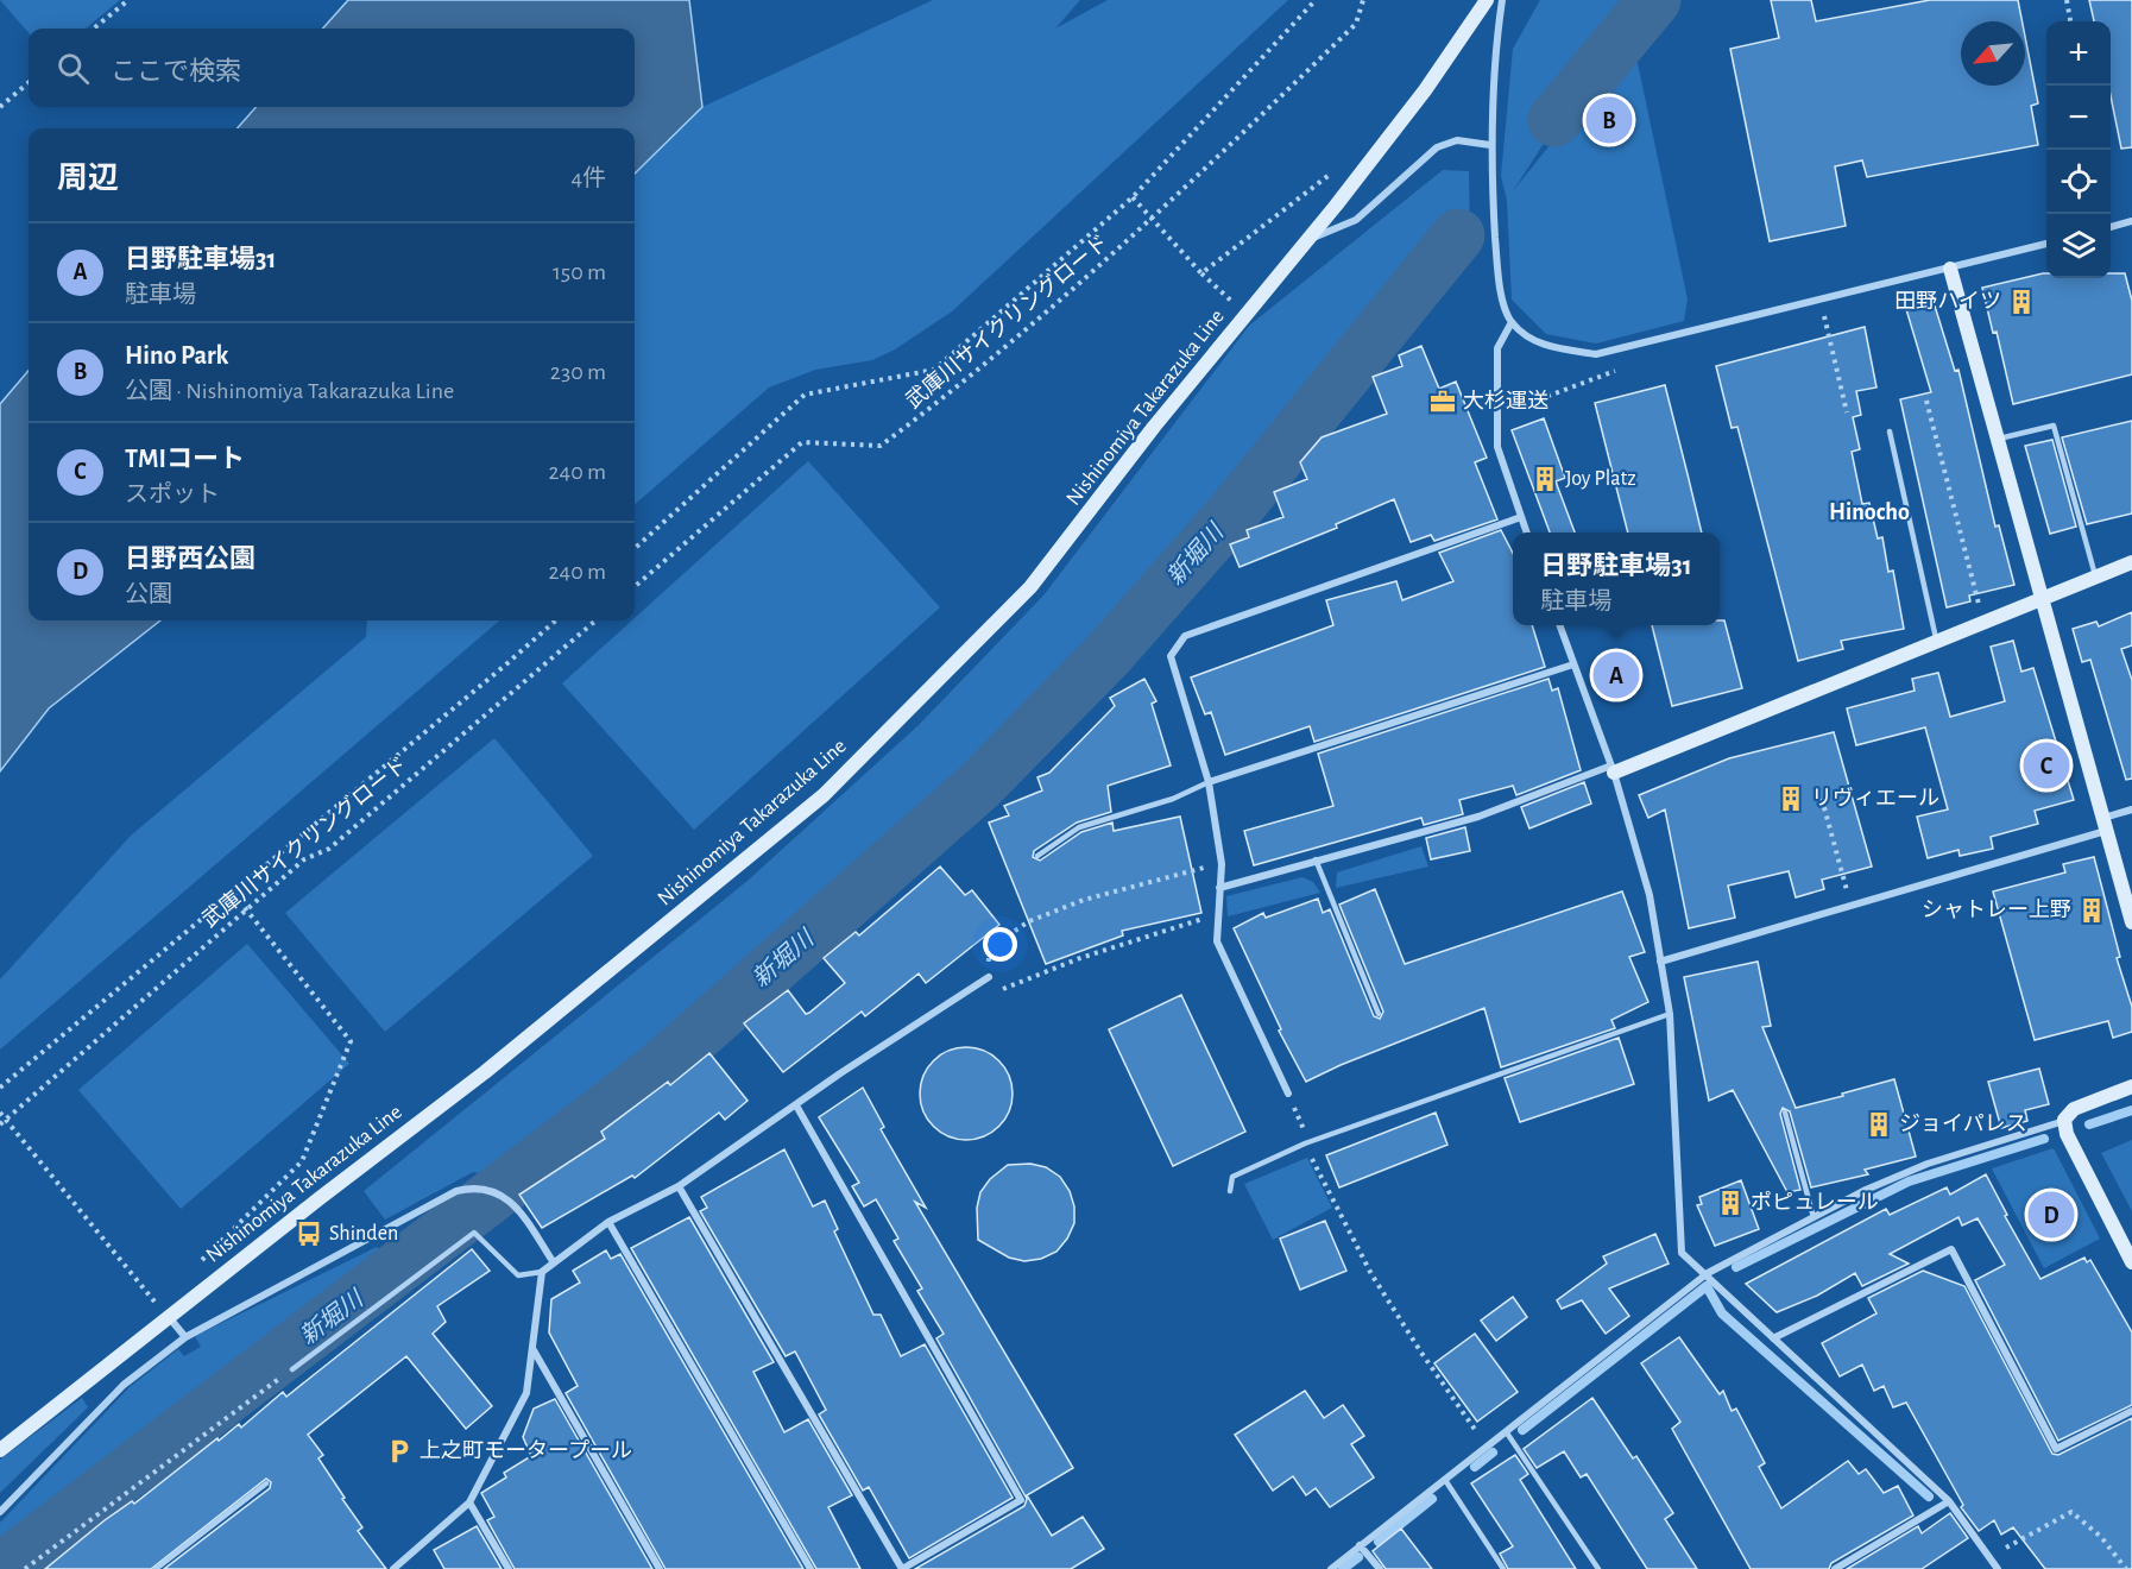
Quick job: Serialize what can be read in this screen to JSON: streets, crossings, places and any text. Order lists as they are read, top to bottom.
{
  "streets": {
    "main road": ["Nishinomiya Takarazuka Line"],
    "path": ["武庫川サイクリングロード"]
  },
  "districts": ["Hinocho"],
  "water": ["新堀川"],
  "places": {
    "building": [
      "田野ハイツ",
      "Joy Platz",
      "リヴィエール",
      "シャトレー上野",
      "ジョイパレス",
      "ポピュレール"
    ],
    "office": ["大杉運送"],
    "bus stop": ["Shinden"],
    "parking": ["上之町モータープール"]
  },
  "north": "bottom left",
  "page": {
    "map_buttons": ["+", "−"],
    "search": "ここで検索",
    "pins": [
      "B",
      "A",
      "C",
      "D"
    ],
    "heading": ["周辺", "4件"],
    "list": [
      {
        "mark": "A",
        "name": "日野駐車場31",
        "note": "駐車場",
        "value": "150 m"
      },
      {
        "mark": "B",
        "name": "Hino Park",
        "note": "公園 · Nishinomiya Takarazuka Line",
        "value": "230 m"
      },
      {
        "mark": "C",
        "name": "TMIコート",
        "note": "スポット",
        "value": "240 m"
      },
      {
        "mark": "D",
        "name": "日野西公園",
        "note": "公園",
        "value": "240 m"
      }
    ],
    "popup": ["日野駐車場31", "駐車場"]
  }
}
